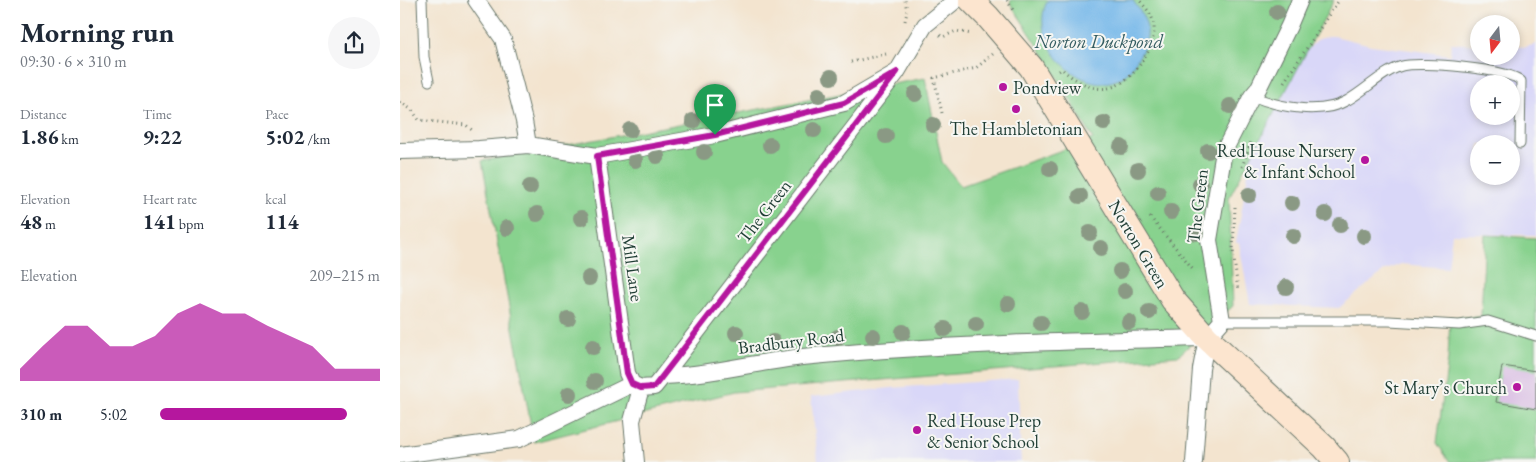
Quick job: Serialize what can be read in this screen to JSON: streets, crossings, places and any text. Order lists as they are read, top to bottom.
{
  "streets": {
    "main road": ["Norton Green"],
    "street": ["The Green", "Mill Lane", "Bradbury Road"]
  },
  "crossings": [
    ["The Green", "Norton Green"],
    ["The Green", "Bradbury Road"],
    ["Norton Green", "Bradbury Road"],
    ["Mill Lane", "Bradbury Road"]
  ],
  "water": ["Norton Duckpond"],
  "places": [
    "Pondview",
    "The Hambletonian",
    "Red House Nursery & Infant School",
    "St Mary’s Church",
    "Red House Prep & Senior School"
  ],
  "north": "bottom",
  "page": {
    "heading": ["Morning run", "09:30 · 6 × 310 m"],
    "map_buttons": ["+", "−"],
    "stats": [
      ["Distance", "1.86 km"],
      ["Time", "9:22"],
      ["Pace", "5:02 /km"],
      ["Elevation", "48 m"],
      ["Heart rate", "141 bpm"],
      ["kcal", "114"]
    ],
    "chart": ["Elevation", "209–215 m"],
    "list": [
      {
        "name": "310 m",
        "note": "5:02"
      }
    ]
  }
}
